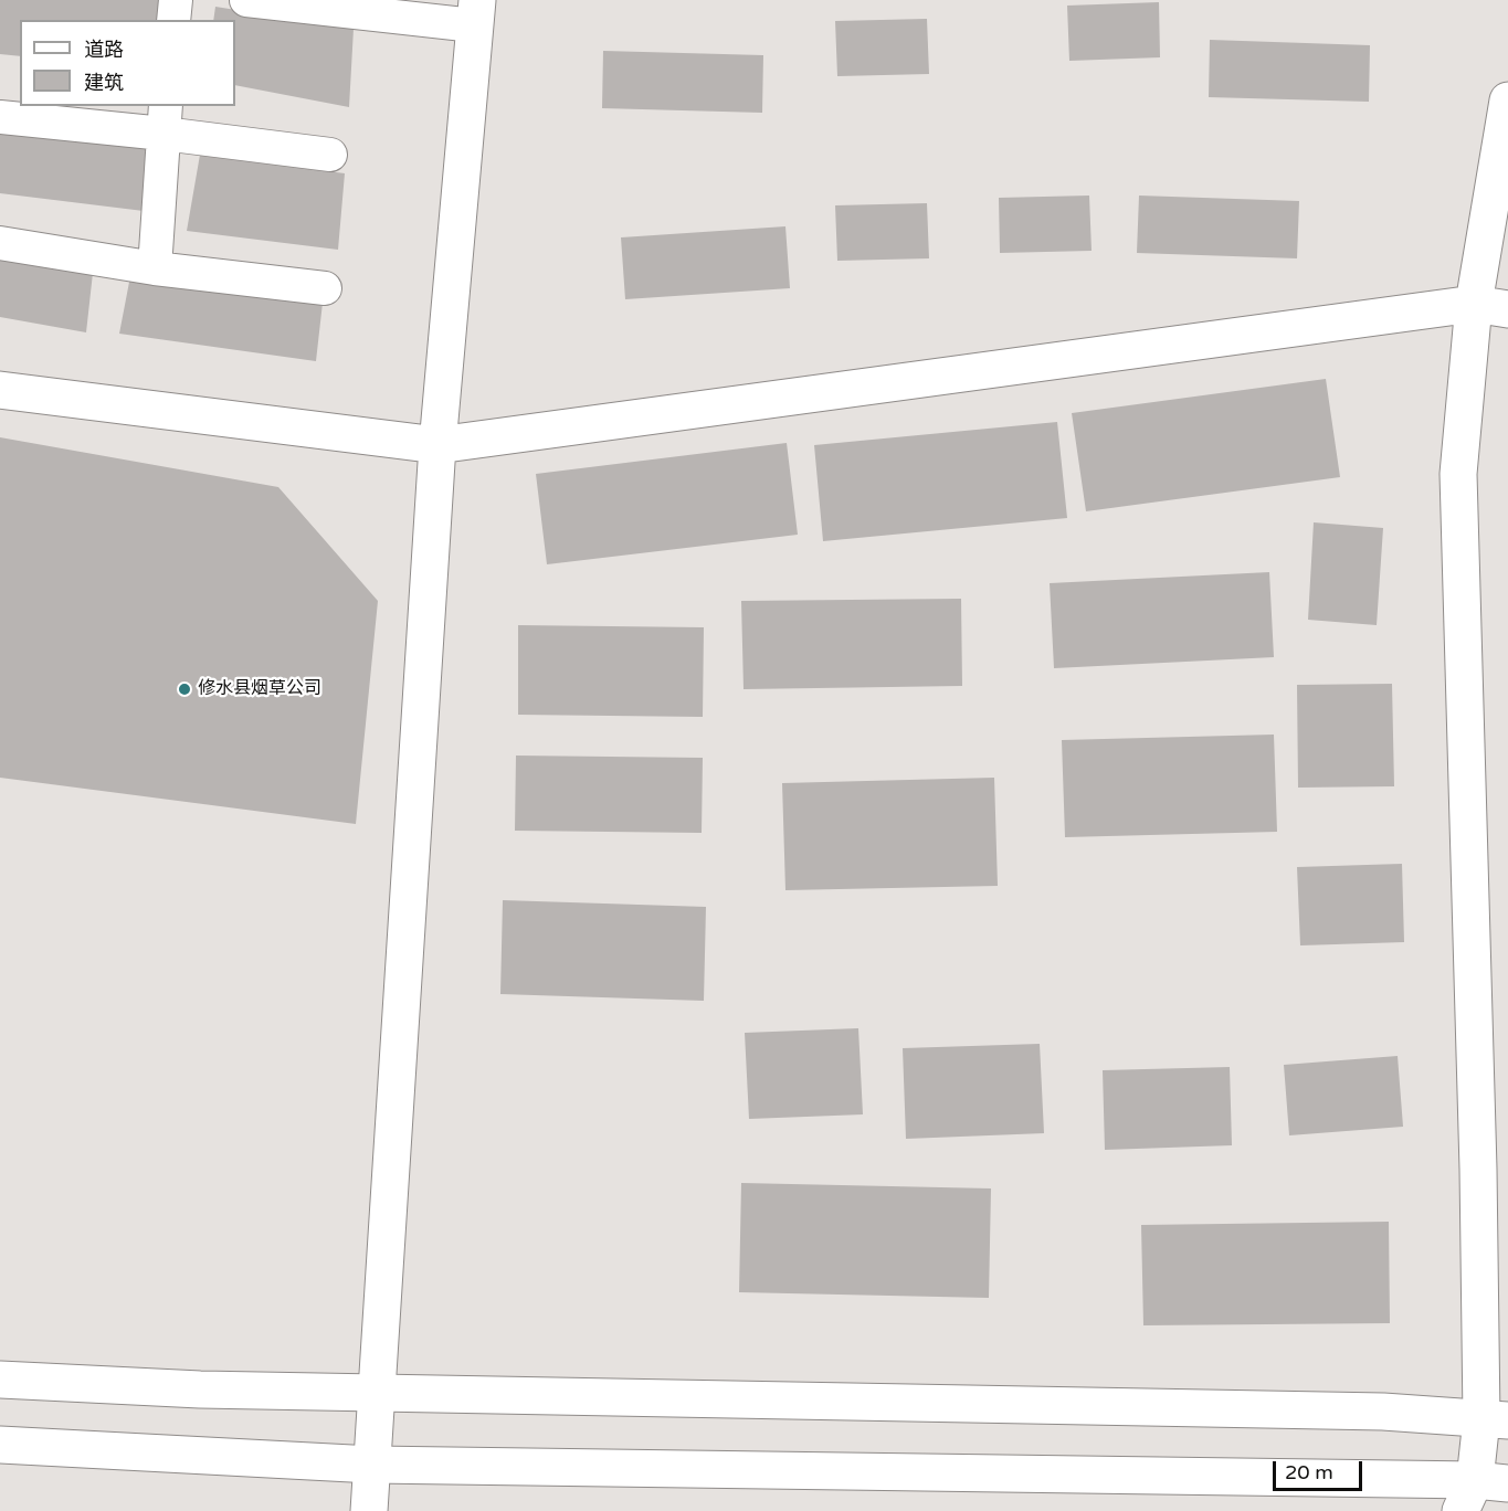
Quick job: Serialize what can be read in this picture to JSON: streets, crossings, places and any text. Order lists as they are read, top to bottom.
{
  "places": ["修水县烟草公司"],
  "legend": ["道路", "建筑"],
  "scale_bar": "20 m"
}
